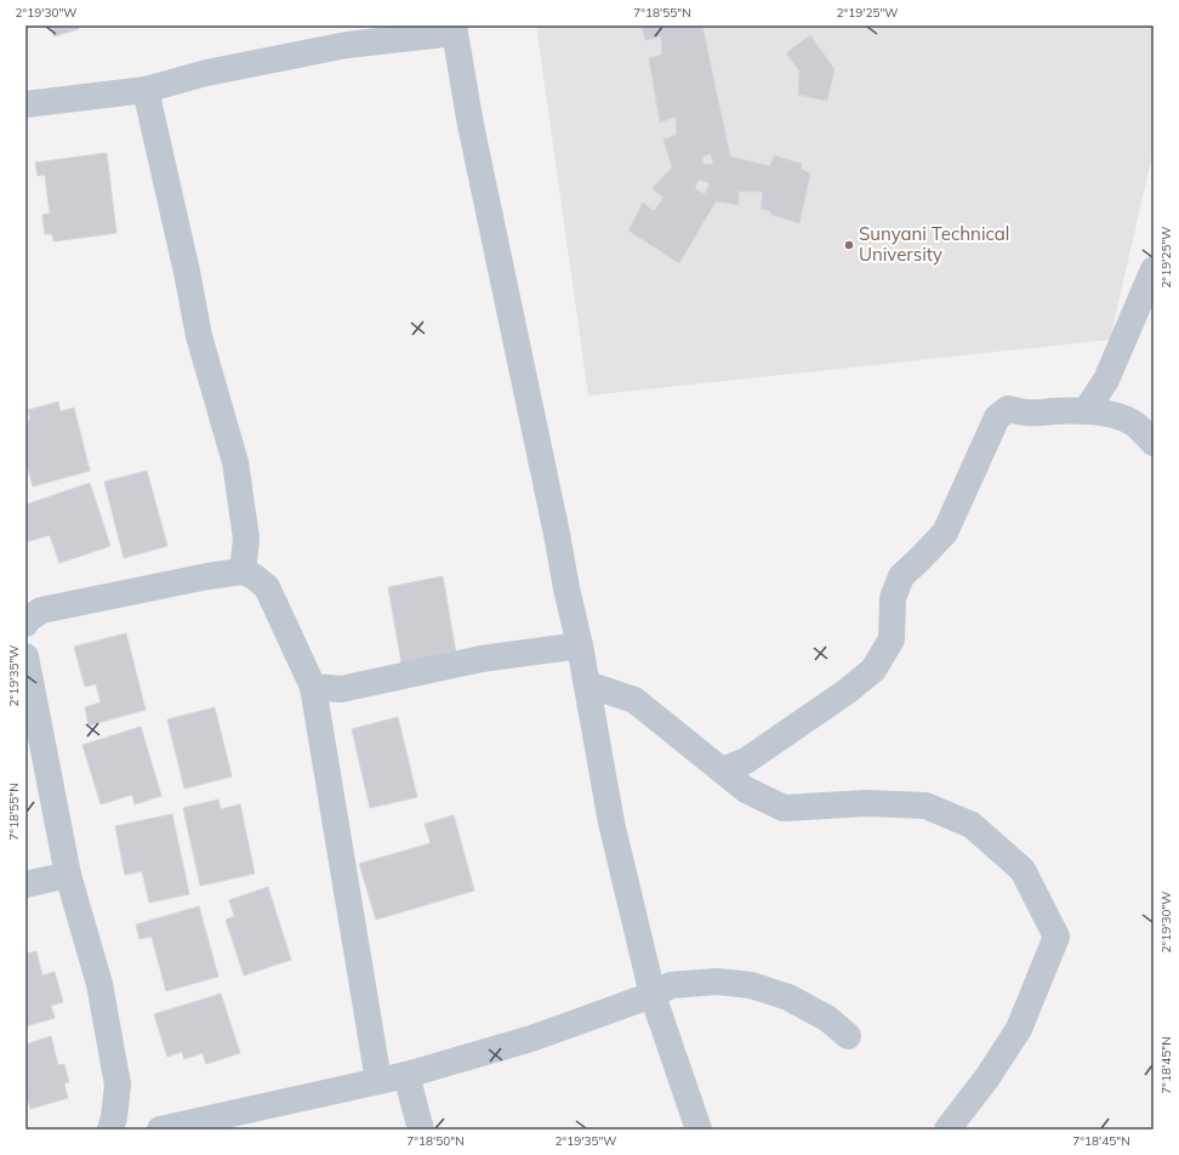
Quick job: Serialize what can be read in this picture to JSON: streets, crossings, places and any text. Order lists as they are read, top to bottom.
{
  "places": ["Sunyani Technical University"],
  "coordinates": [
    "2°19'30\"W",
    "7°18'55\"N",
    "2°19'25\"W",
    "2°19'35\"W",
    "7°18'45\"N",
    "7°18'50\"N"
  ]
}
